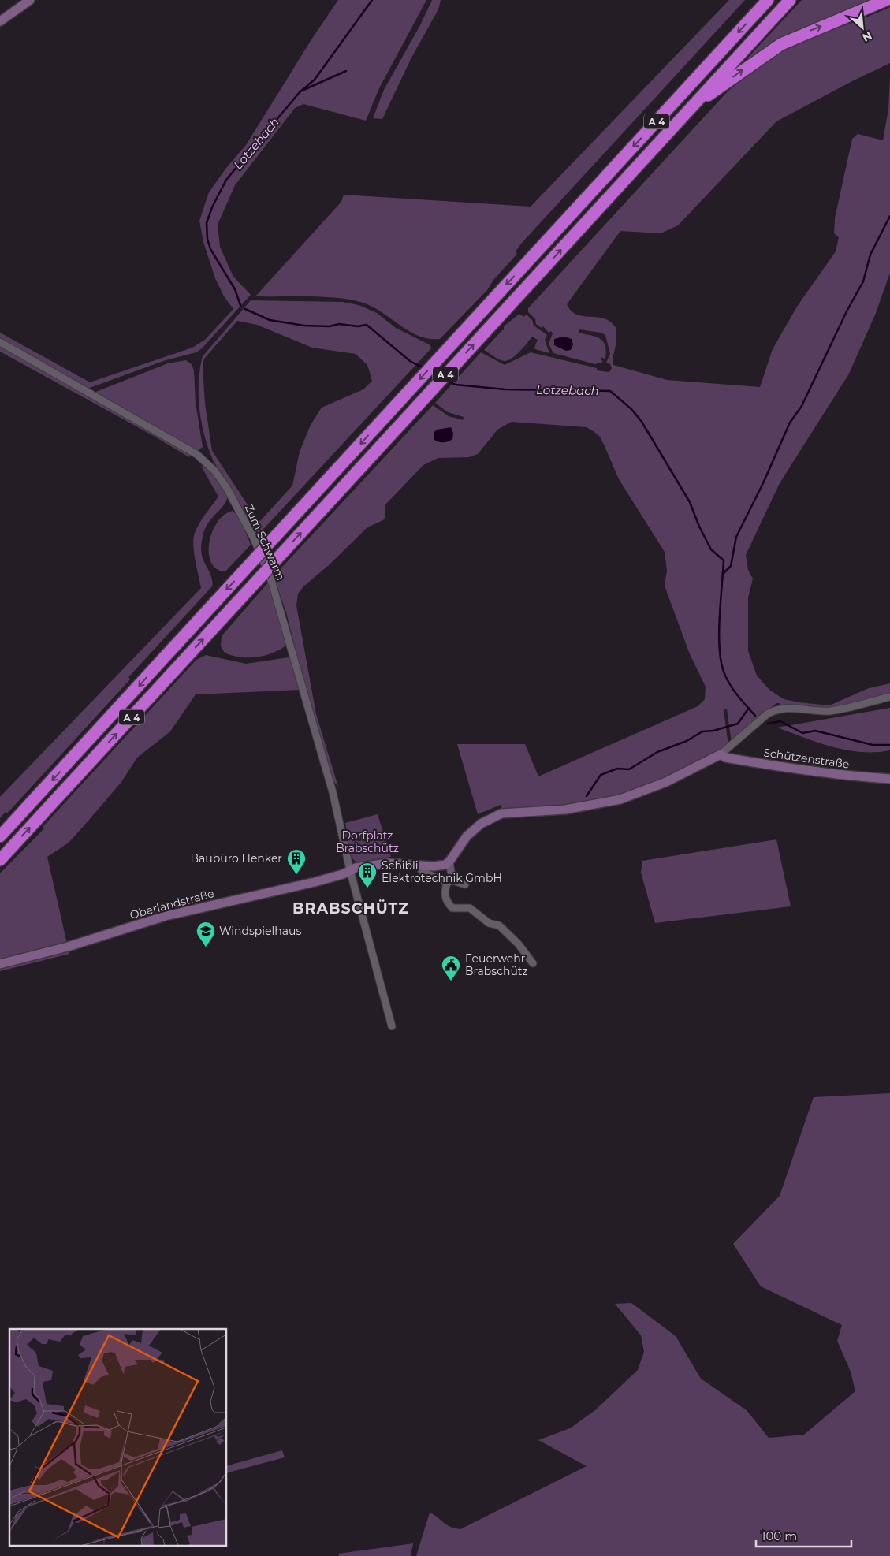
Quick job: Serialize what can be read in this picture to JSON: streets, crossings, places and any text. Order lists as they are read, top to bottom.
{
  "streets": {
    "highway": ["A 4"],
    "street": ["Zum Schwarm", "Schützenstraße", "Oberlandstraße"]
  },
  "crossings": [
    ["Zum Schwarm", "Oberlandstraße"]
  ],
  "districts": ["BRABSCHÜTZ"],
  "water": ["Lotzebach"],
  "parks": ["Dorfplatz Brabschütz"],
  "places": {
    "building": ["Baubüro Henker", "Schibli Elektrotechnik GmbH"],
    "school or university": ["Windspielhaus"],
    "public building": ["Feuerwehr Brabschütz"]
  },
  "scale_bar": "100 m",
  "north": "bottom right"
}
